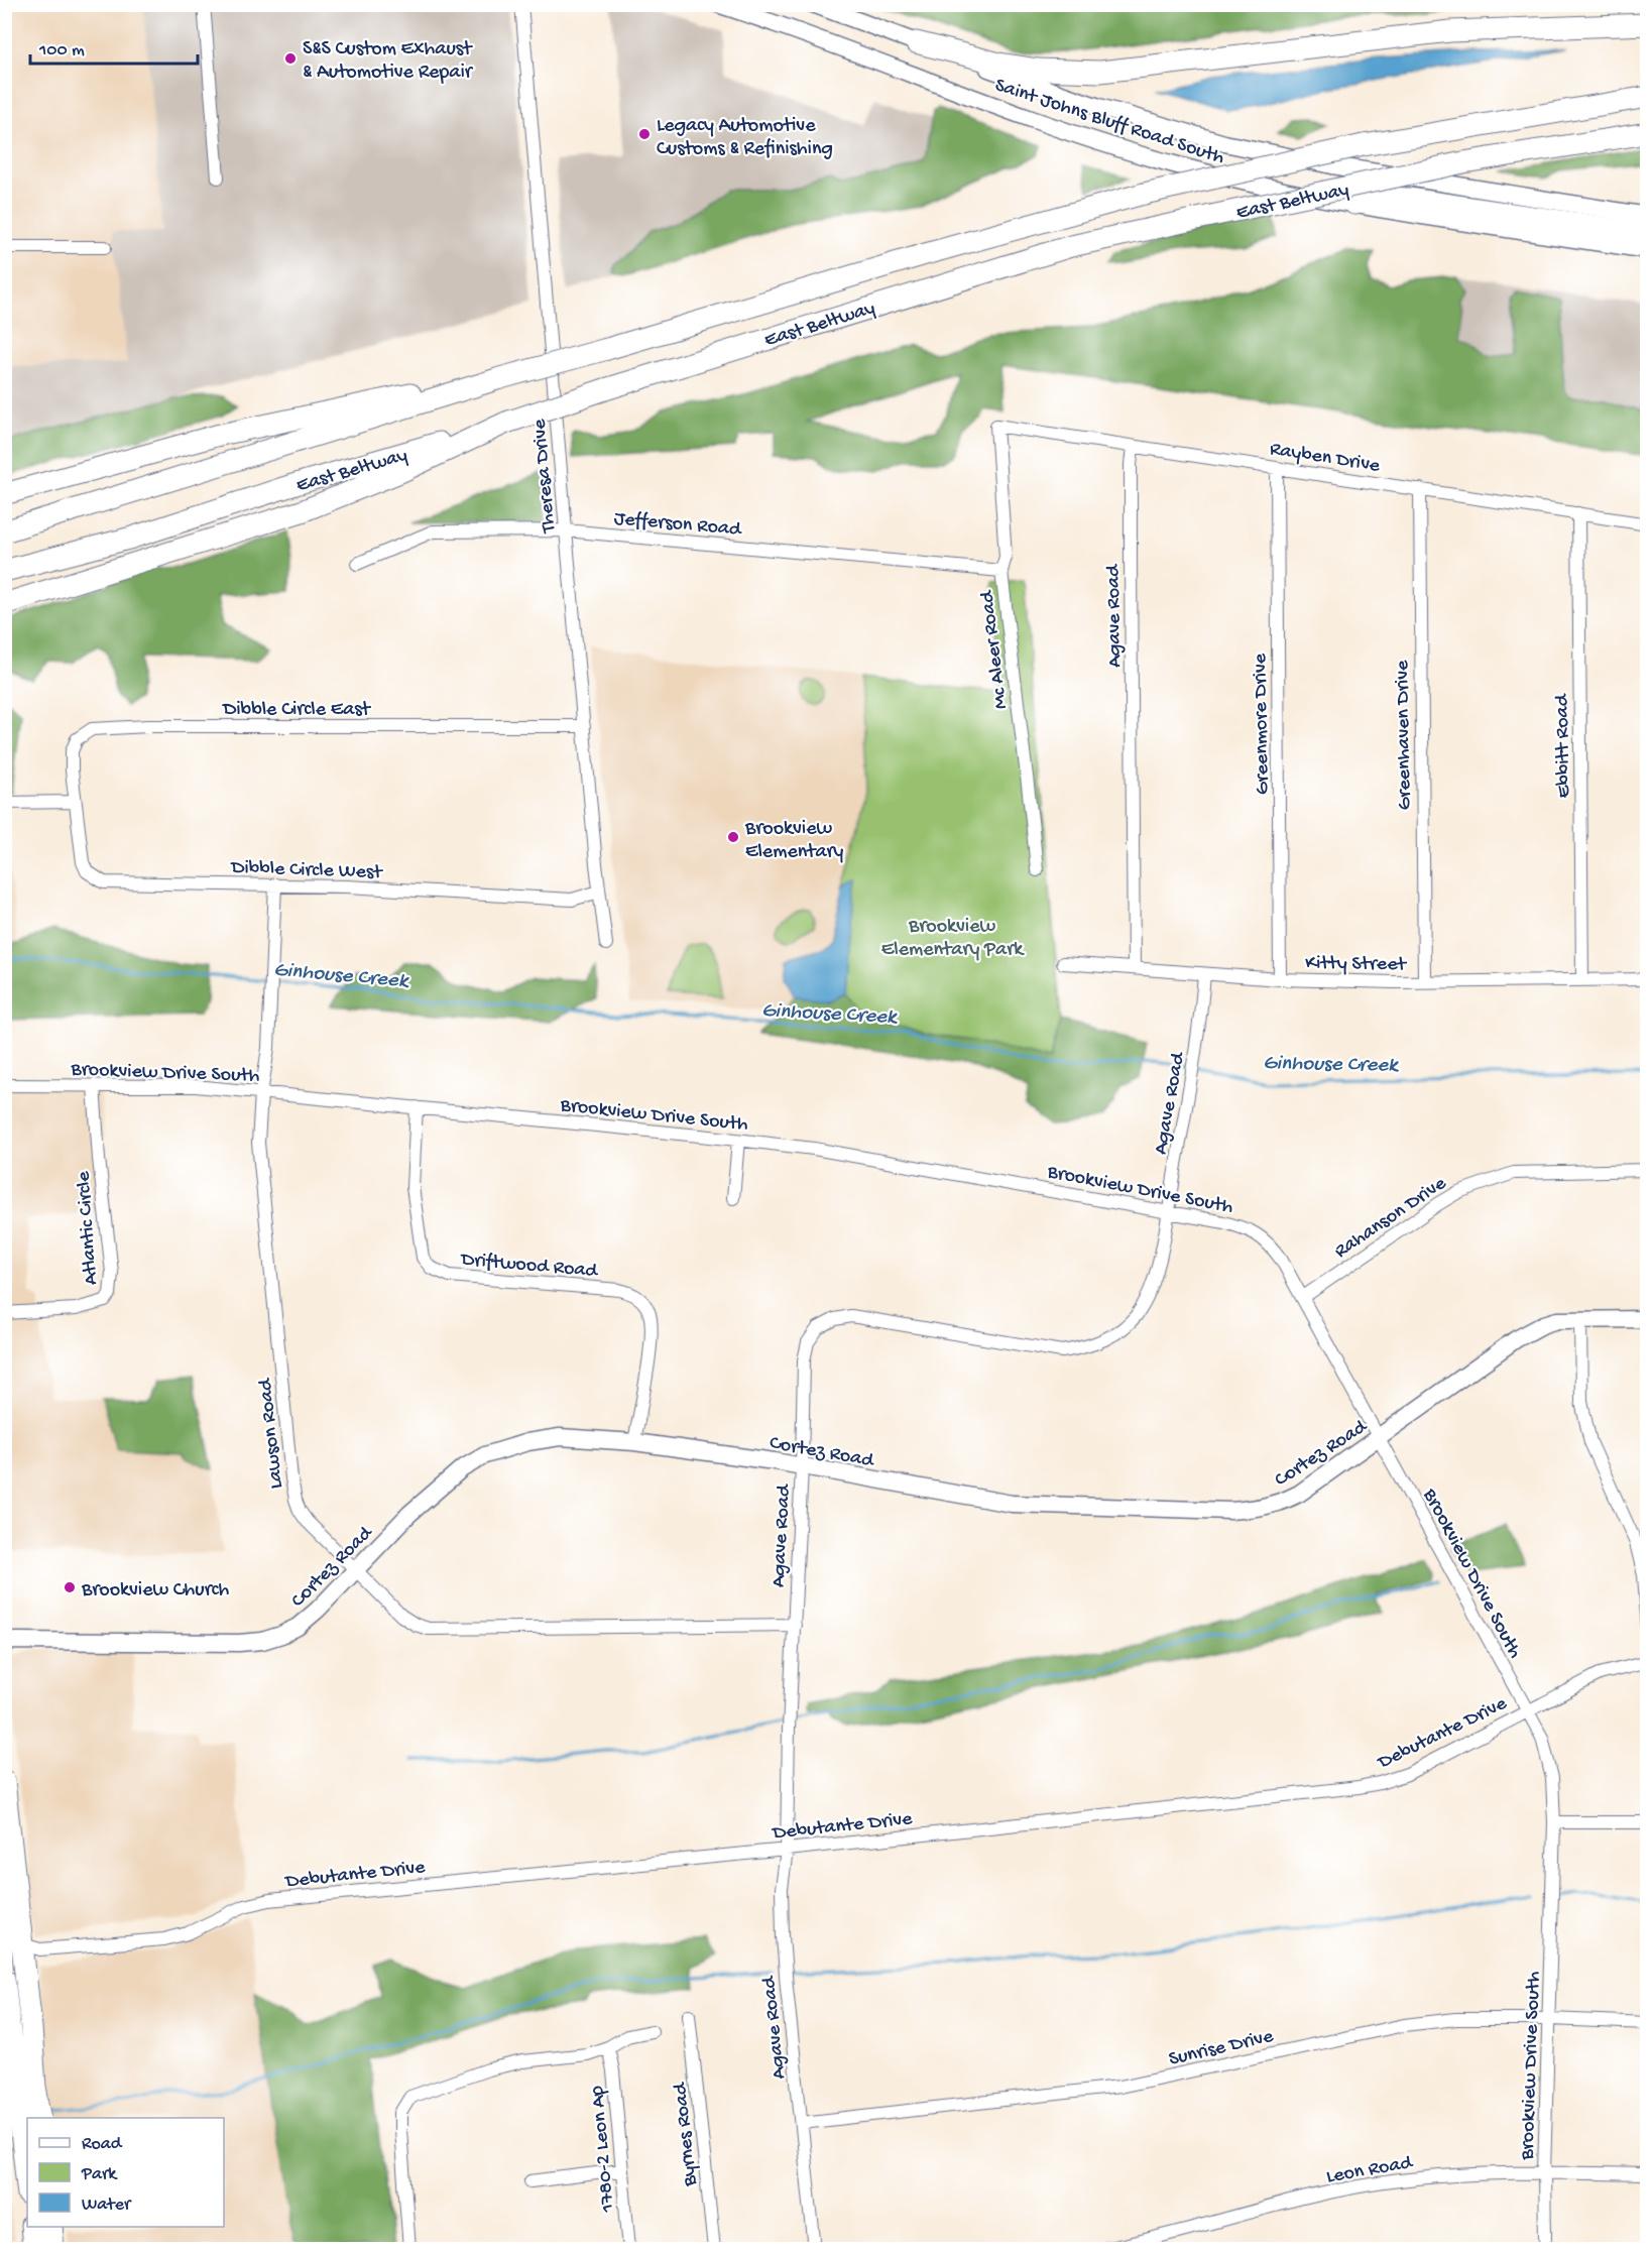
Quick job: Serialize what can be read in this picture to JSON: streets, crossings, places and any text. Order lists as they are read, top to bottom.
{
  "streets": {
    "highway": ["East Beltway"],
    "main road": ["Saint Johns Bluff Road South", "Cortez Road"],
    "street": [
      "Rayben Drive",
      "Theresa Drive",
      "Jefferson Road",
      "Agave Road",
      "Mc Aleer Road",
      "Dibble Circle East",
      "Greenmore Drive",
      "Greenhaven Drive",
      "Ebbitt Road",
      "Dibble Circle West",
      "Kitty Street",
      "Brookview Drive South",
      "Rahanson Drive",
      "Atlantic Circle",
      "Driftwood Road",
      "Lawson Road",
      "Debutante Drive",
      "Sunrise Drive",
      "Byrnes Road",
      "1780-2 Leon Ap",
      "Leon Road"
    ]
  },
  "crossings": [
    ["Rayben Drive", "Agave Road"],
    ["Rayben Drive", "Mc Aleer Road"],
    ["Rayben Drive", "Greenmore Drive"],
    ["Rayben Drive", "Greenhaven Drive"],
    ["Rayben Drive", "Ebbitt Road"],
    ["Theresa Drive", "Jefferson Road"],
    ["Theresa Drive", "Dibble Circle East"],
    ["Theresa Drive", "Dibble Circle West"],
    ["Jefferson Road", "Mc Aleer Road"],
    ["Agave Road", "Kitty Street"],
    ["Agave Road", "Brookview Drive South"],
    ["Agave Road", "Lawson Road"],
    ["Agave Road", "Cortez Road"],
    ["Agave Road", "Debutante Drive"],
    ["Agave Road", "Sunrise Drive"],
    ["Dibble Circle East", "Dibble Circle West"],
    ["Greenmore Drive", "Kitty Street"],
    ["Greenhaven Drive", "Kitty Street"],
    ["Ebbitt Road", "Kitty Street"],
    ["Dibble Circle West", "Lawson Road"],
    ["Brookview Drive South", "Rahanson Drive"],
    ["Brookview Drive South", "Atlantic Circle"],
    ["Brookview Drive South", "Driftwood Road"],
    ["Brookview Drive South", "Lawson Road"],
    ["Brookview Drive South", "Cortez Road"],
    ["Brookview Drive South", "Debutante Drive"],
    ["Brookview Drive South", "Sunrise Drive"],
    ["Brookview Drive South", "Leon Road"],
    ["Driftwood Road", "Cortez Road"],
    ["Lawson Road", "Cortez Road"]
  ],
  "water": ["Ginhouse Creek"],
  "parks": ["Brookview Elementary Park"],
  "places": [
    "S&S Custom Exhaust & Automotive Repair",
    "Legacy Automotive Customs & Refinishing",
    "Brookview Elementary",
    "Brookview Church"
  ],
  "legend": ["Road", "Park", "Water"],
  "scale_bar": "100 m"
}
